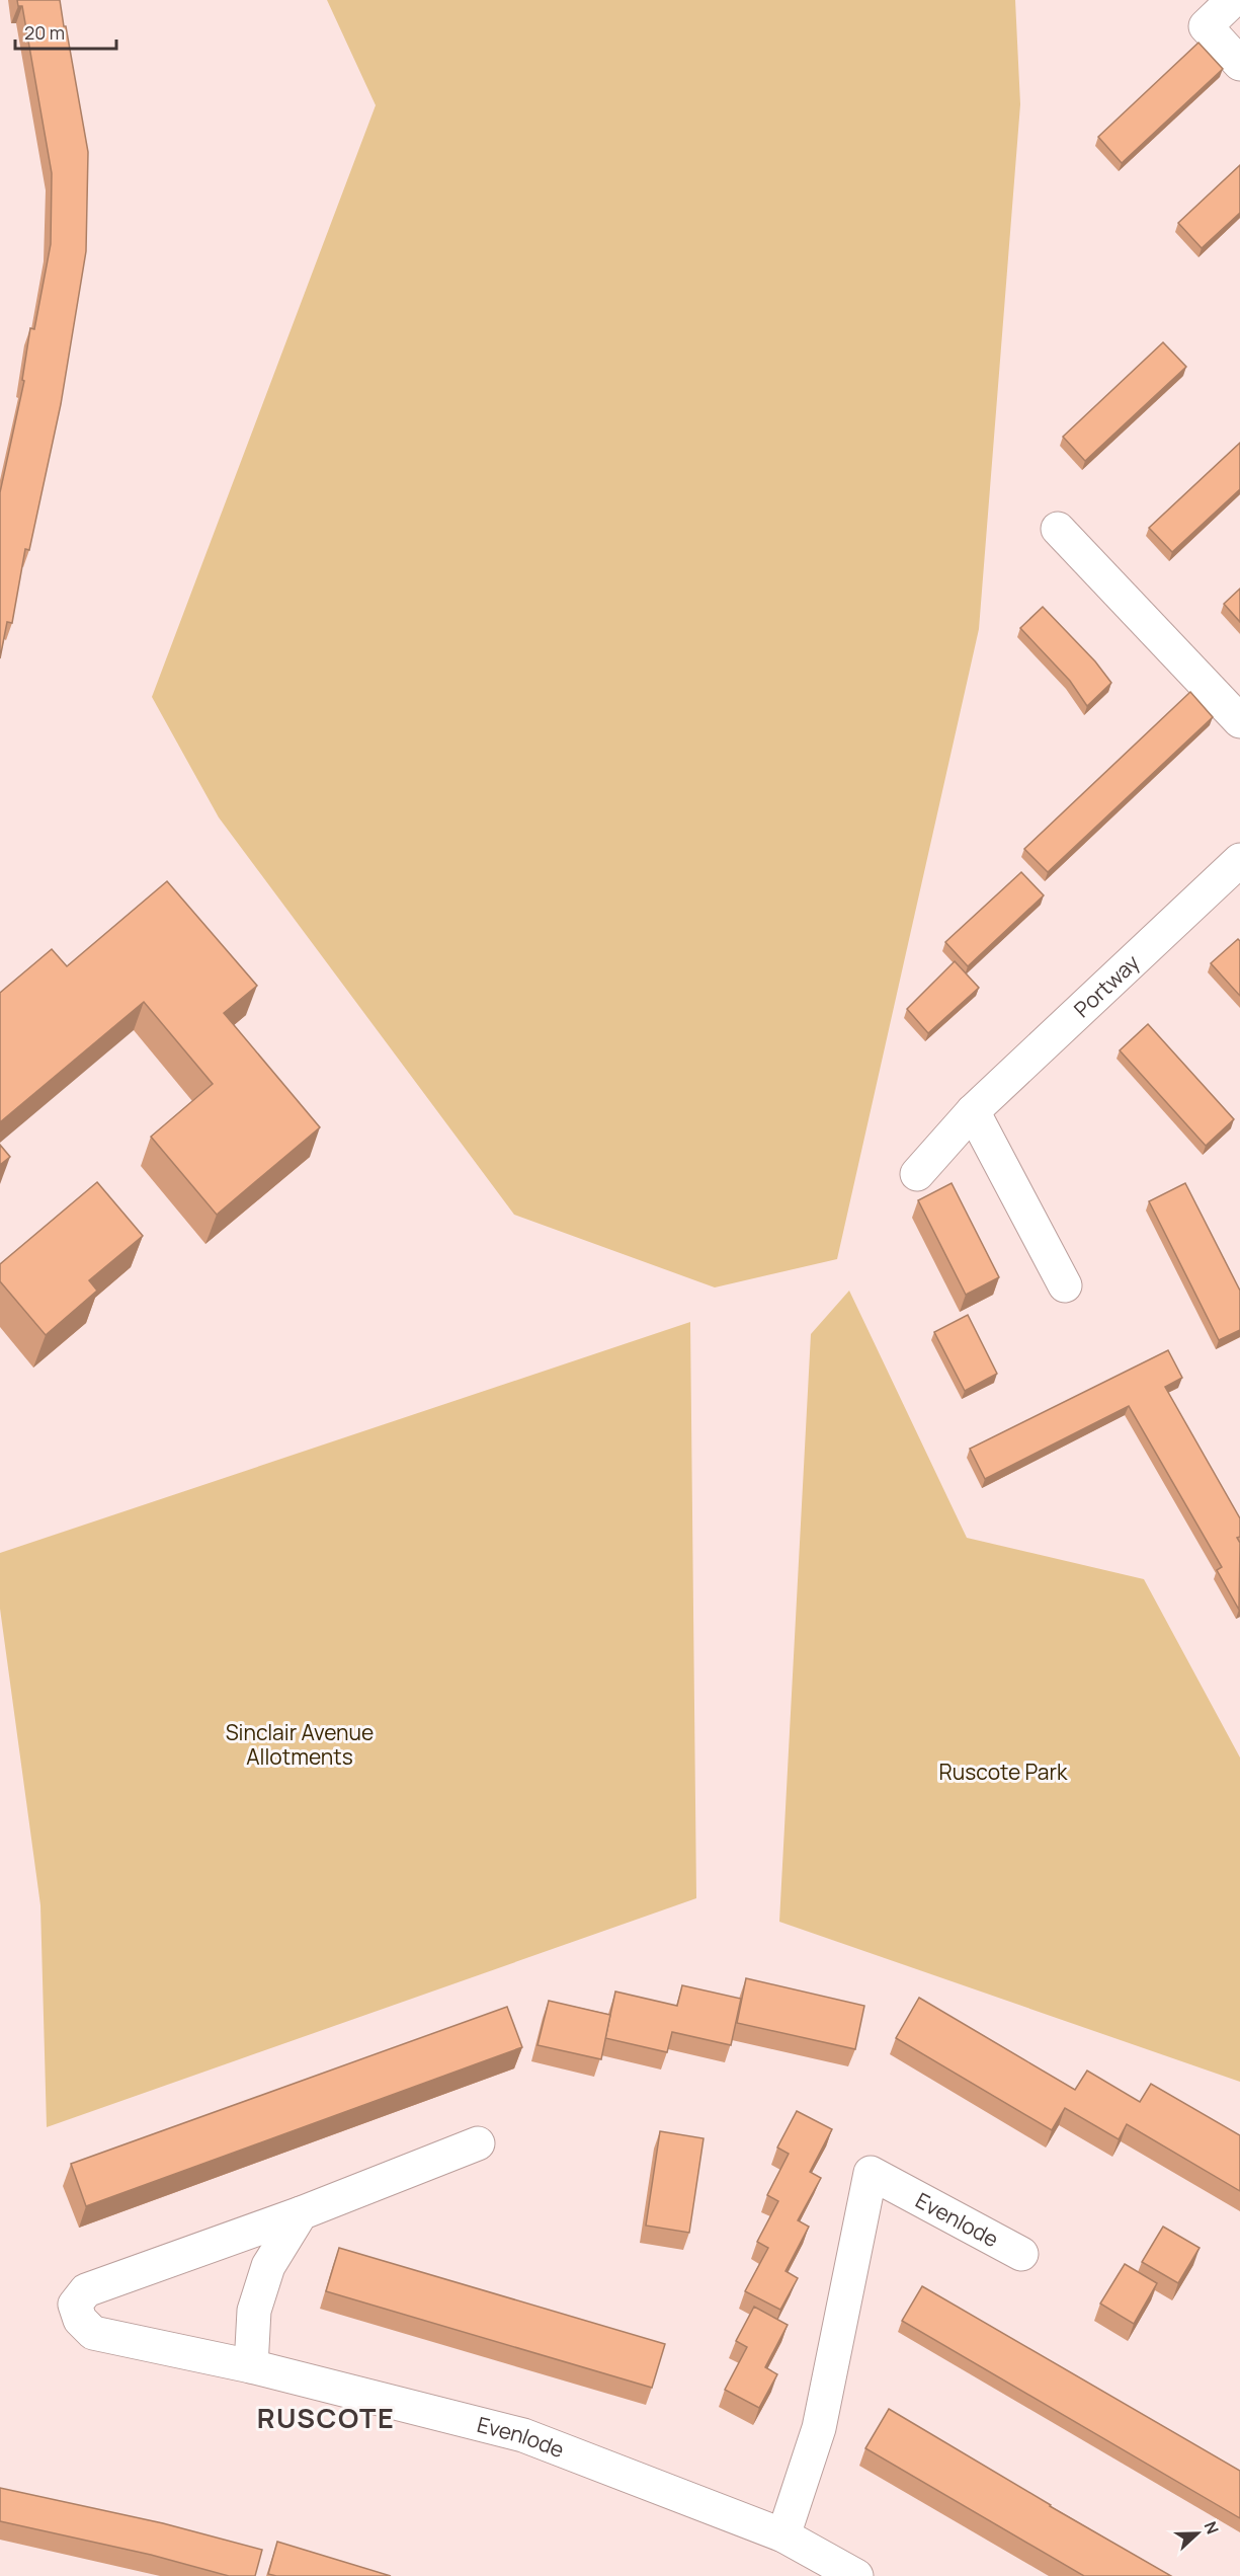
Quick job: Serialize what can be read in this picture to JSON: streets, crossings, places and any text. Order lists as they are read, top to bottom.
{
  "streets": {
    "street": ["Portway", "Evenlode"]
  },
  "districts": ["RUSCOTE"],
  "parks": ["Sinclair Avenue Allotments", "Ruscote Park"],
  "scale_bar": "20 m",
  "north": "right"
}
